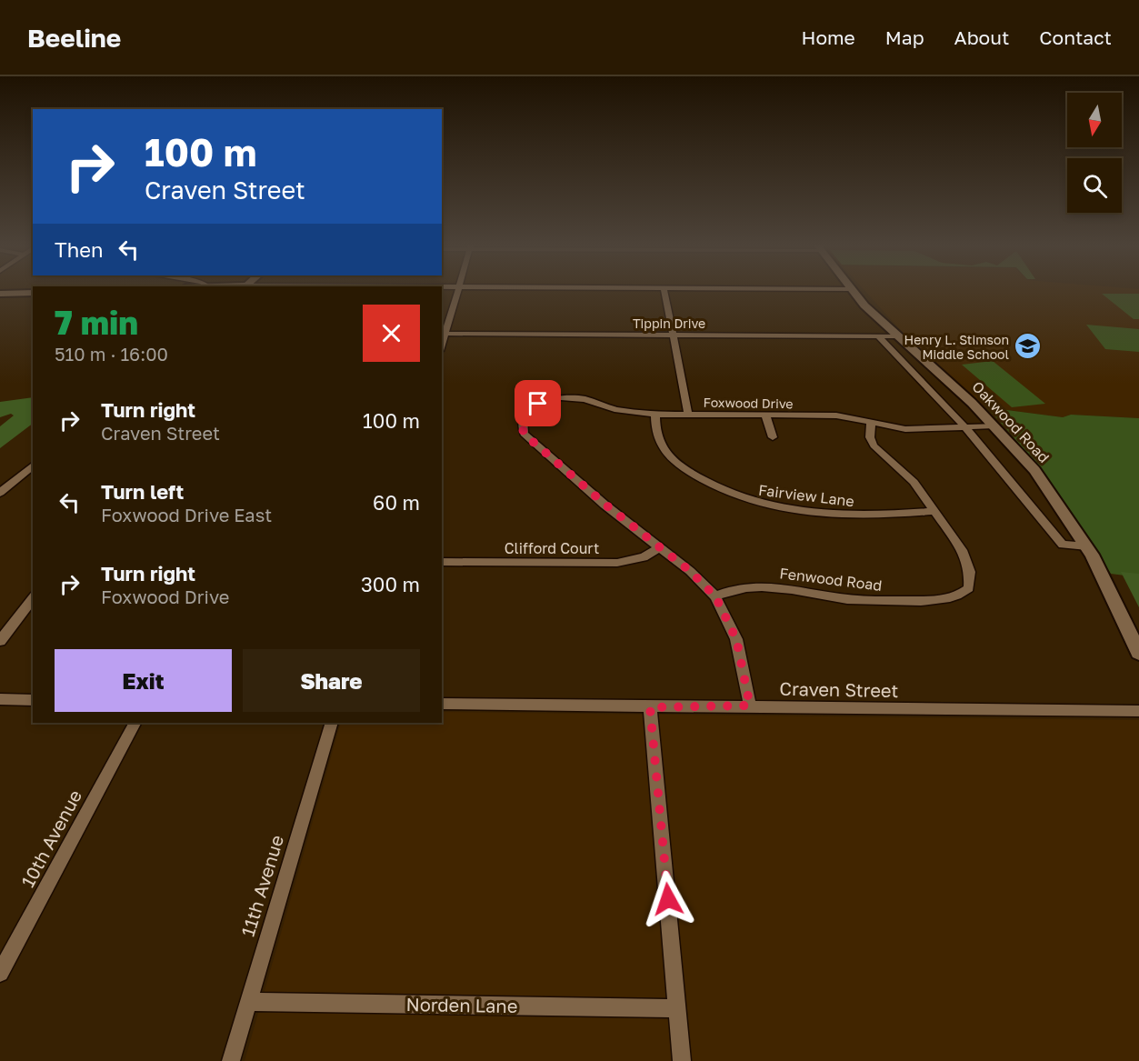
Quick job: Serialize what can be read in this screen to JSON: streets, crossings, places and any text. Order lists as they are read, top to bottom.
{
  "streets": {
    "main road": ["Oakwood Road"],
    "street": [
      "Tippin Drive",
      "Foxwood Drive",
      "Fairview Lane",
      "Clifford Court",
      "Fenwood Road",
      "Craven Street",
      "10th Avenue",
      "11th Avenue",
      "Norden Lane"
    ]
  },
  "crossings": [
    ["Tippin Drive", "Oakwood Road"],
    ["Foxwood Drive", "Oakwood Road"],
    ["Foxwood Drive", "Fairview Lane"],
    ["Foxwood Drive", "Clifford Court"],
    ["Foxwood Drive", "Fenwood Road"],
    ["Fairview Lane", "Fenwood Road"],
    ["11th Avenue", "Norden Lane"]
  ],
  "places": {
    "school or university": ["Henry L. Stimson Middle School"]
  },
  "north": "bottom",
  "page": {
    "header": "Beeline",
    "nav": [
      "Home",
      "Map",
      "About",
      "Contact"
    ],
    "turn": ["100 m", "Craven Street"],
    "then": "Then",
    "heading": ["7 min", "510 m · 16:00"],
    "list": [
      {
        "name": "Turn right",
        "note": "Craven Street",
        "value": "100 m"
      },
      {
        "name": "Turn left",
        "note": "Foxwood Drive East",
        "value": "60 m"
      },
      {
        "name": "Turn right",
        "note": "Foxwood Drive",
        "value": "300 m"
      }
    ],
    "buttons": ["Exit", "Share"]
  }
}
